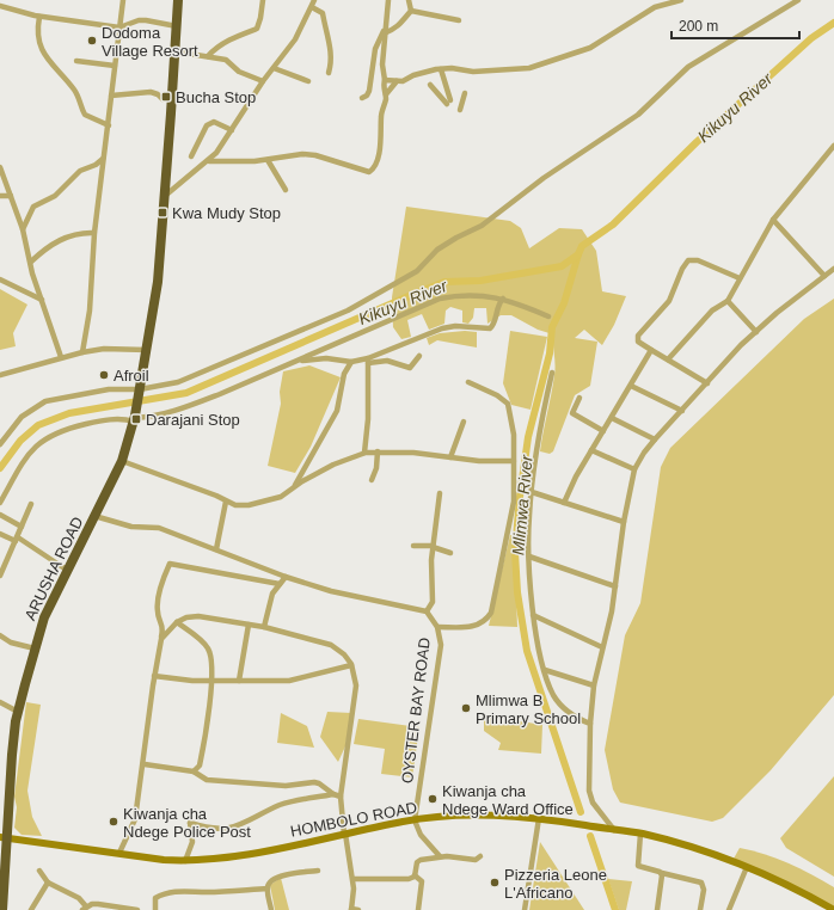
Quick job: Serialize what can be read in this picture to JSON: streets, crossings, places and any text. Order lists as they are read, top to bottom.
{
  "streets": {
    "highway": ["ARUSHA ROAD"],
    "street": ["OYSTER BAY ROAD", "HOMBOLO ROAD"]
  },
  "crossings": [
    ["ARUSHA ROAD", "HOMBOLO ROAD"],
    ["OYSTER BAY ROAD", "HOMBOLO ROAD"]
  ],
  "water": ["Kikuyu River", "Mlimwa River"],
  "places": {
    "other": [
      "Dodoma Village Resort",
      "Afroil",
      "Mlimwa B Primary School",
      "Kiwanja cha Ndege Ward Office",
      "Kiwanja cha Ndege Police Post",
      "Pizzeria Leone L'Africano"
    ],
    "transit": ["Bucha Stop", "Kwa Mudy Stop", "Darajani Stop"]
  },
  "scale_bar": "200 m"
}
